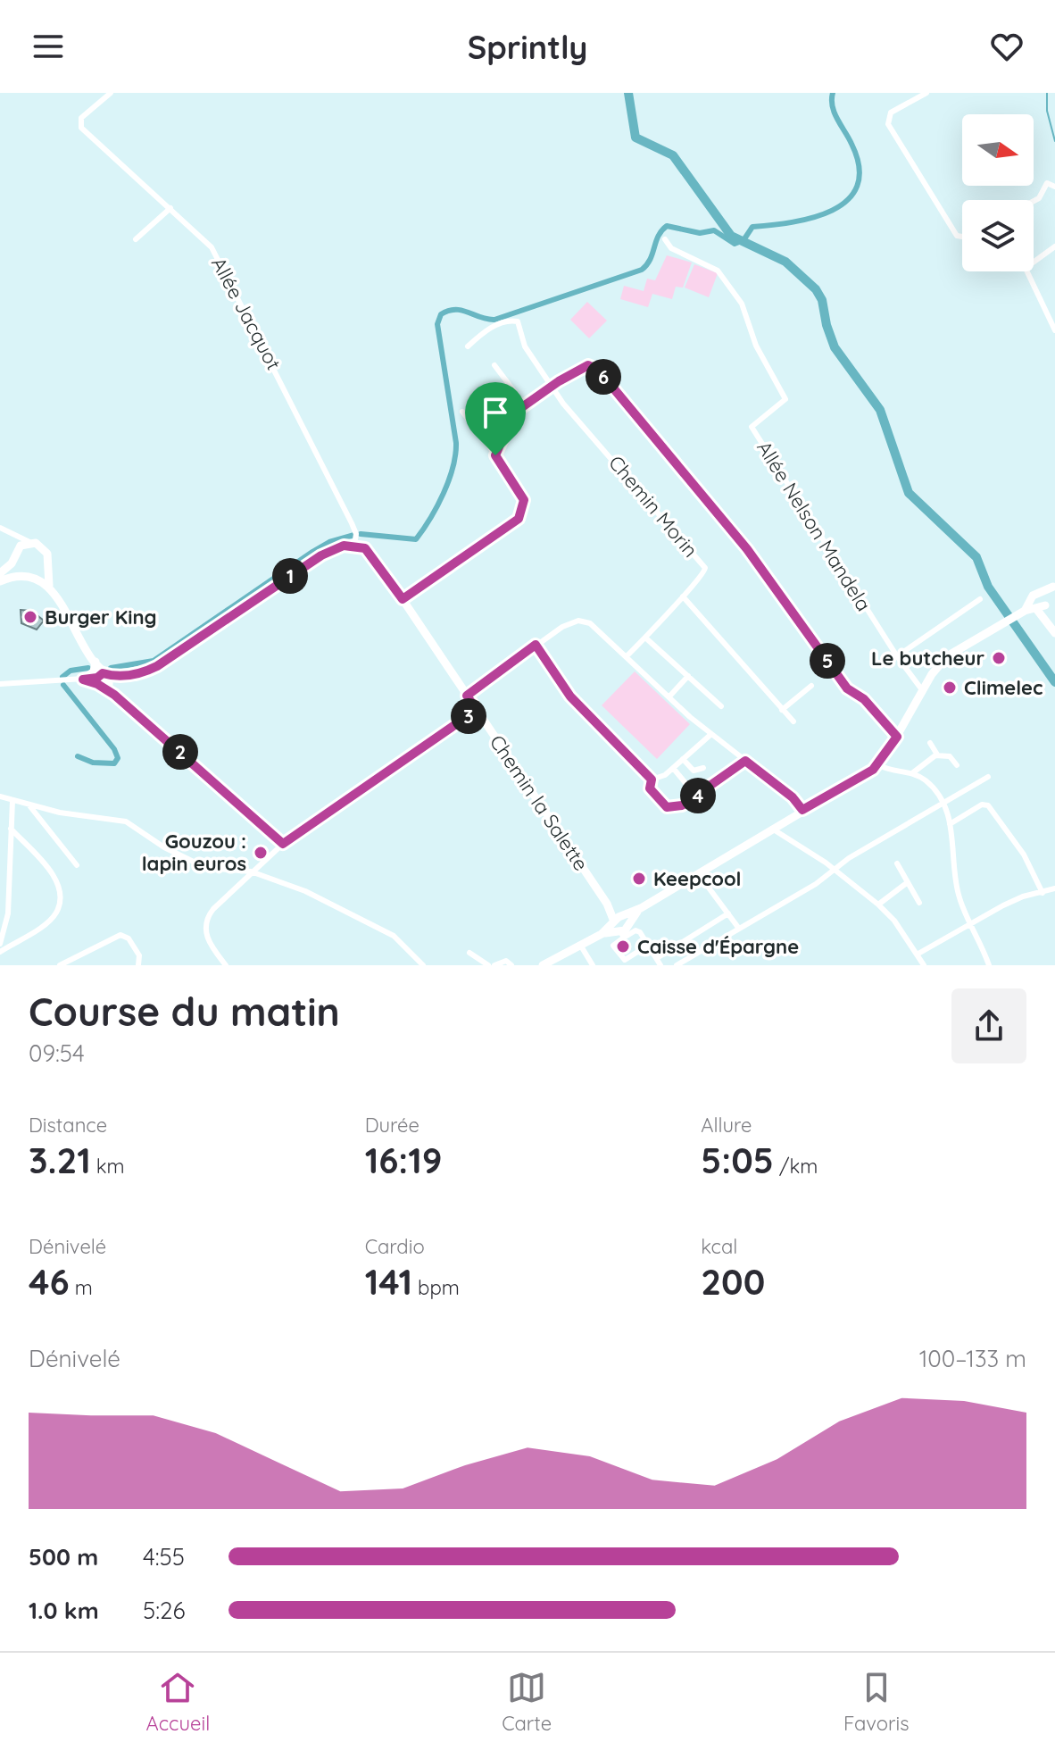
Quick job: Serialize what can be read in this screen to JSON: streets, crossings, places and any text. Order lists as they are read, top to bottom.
{
  "streets": {
    "street": [
      "Allée Jacquot",
      "Chemin Morin",
      "Allée Nelson Mandela",
      "Chemin la Salette"
    ]
  },
  "crossings": [
    ["Allée Jacquot", "Chemin la Salette"]
  ],
  "places": [
    "Burger King",
    "Le butcheur",
    "Climelec",
    "Gouzou : lapin euros",
    "Keepcool",
    "Caisse d'Épargne"
  ],
  "north": "right",
  "page": {
    "header": "Sprintly",
    "pins": [
      "6",
      "1",
      "5",
      "3",
      "2",
      "4"
    ],
    "heading": ["Course du matin", "09:54"],
    "stats": [
      ["Distance", "3.21 km"],
      ["Durée", "16:19"],
      ["Allure", "5:05 /km"],
      ["Dénivelé", "46 m"],
      ["Cardio", "141 bpm"],
      ["kcal", "200"]
    ],
    "chart": ["Dénivelé", "100–133 m"],
    "list": [
      {
        "name": "500 m",
        "note": "4:55"
      },
      {
        "name": "1.0 km",
        "note": "5:26"
      }
    ],
    "tabs": ["Accueil", "Carte", "Favoris"]
  }
}
